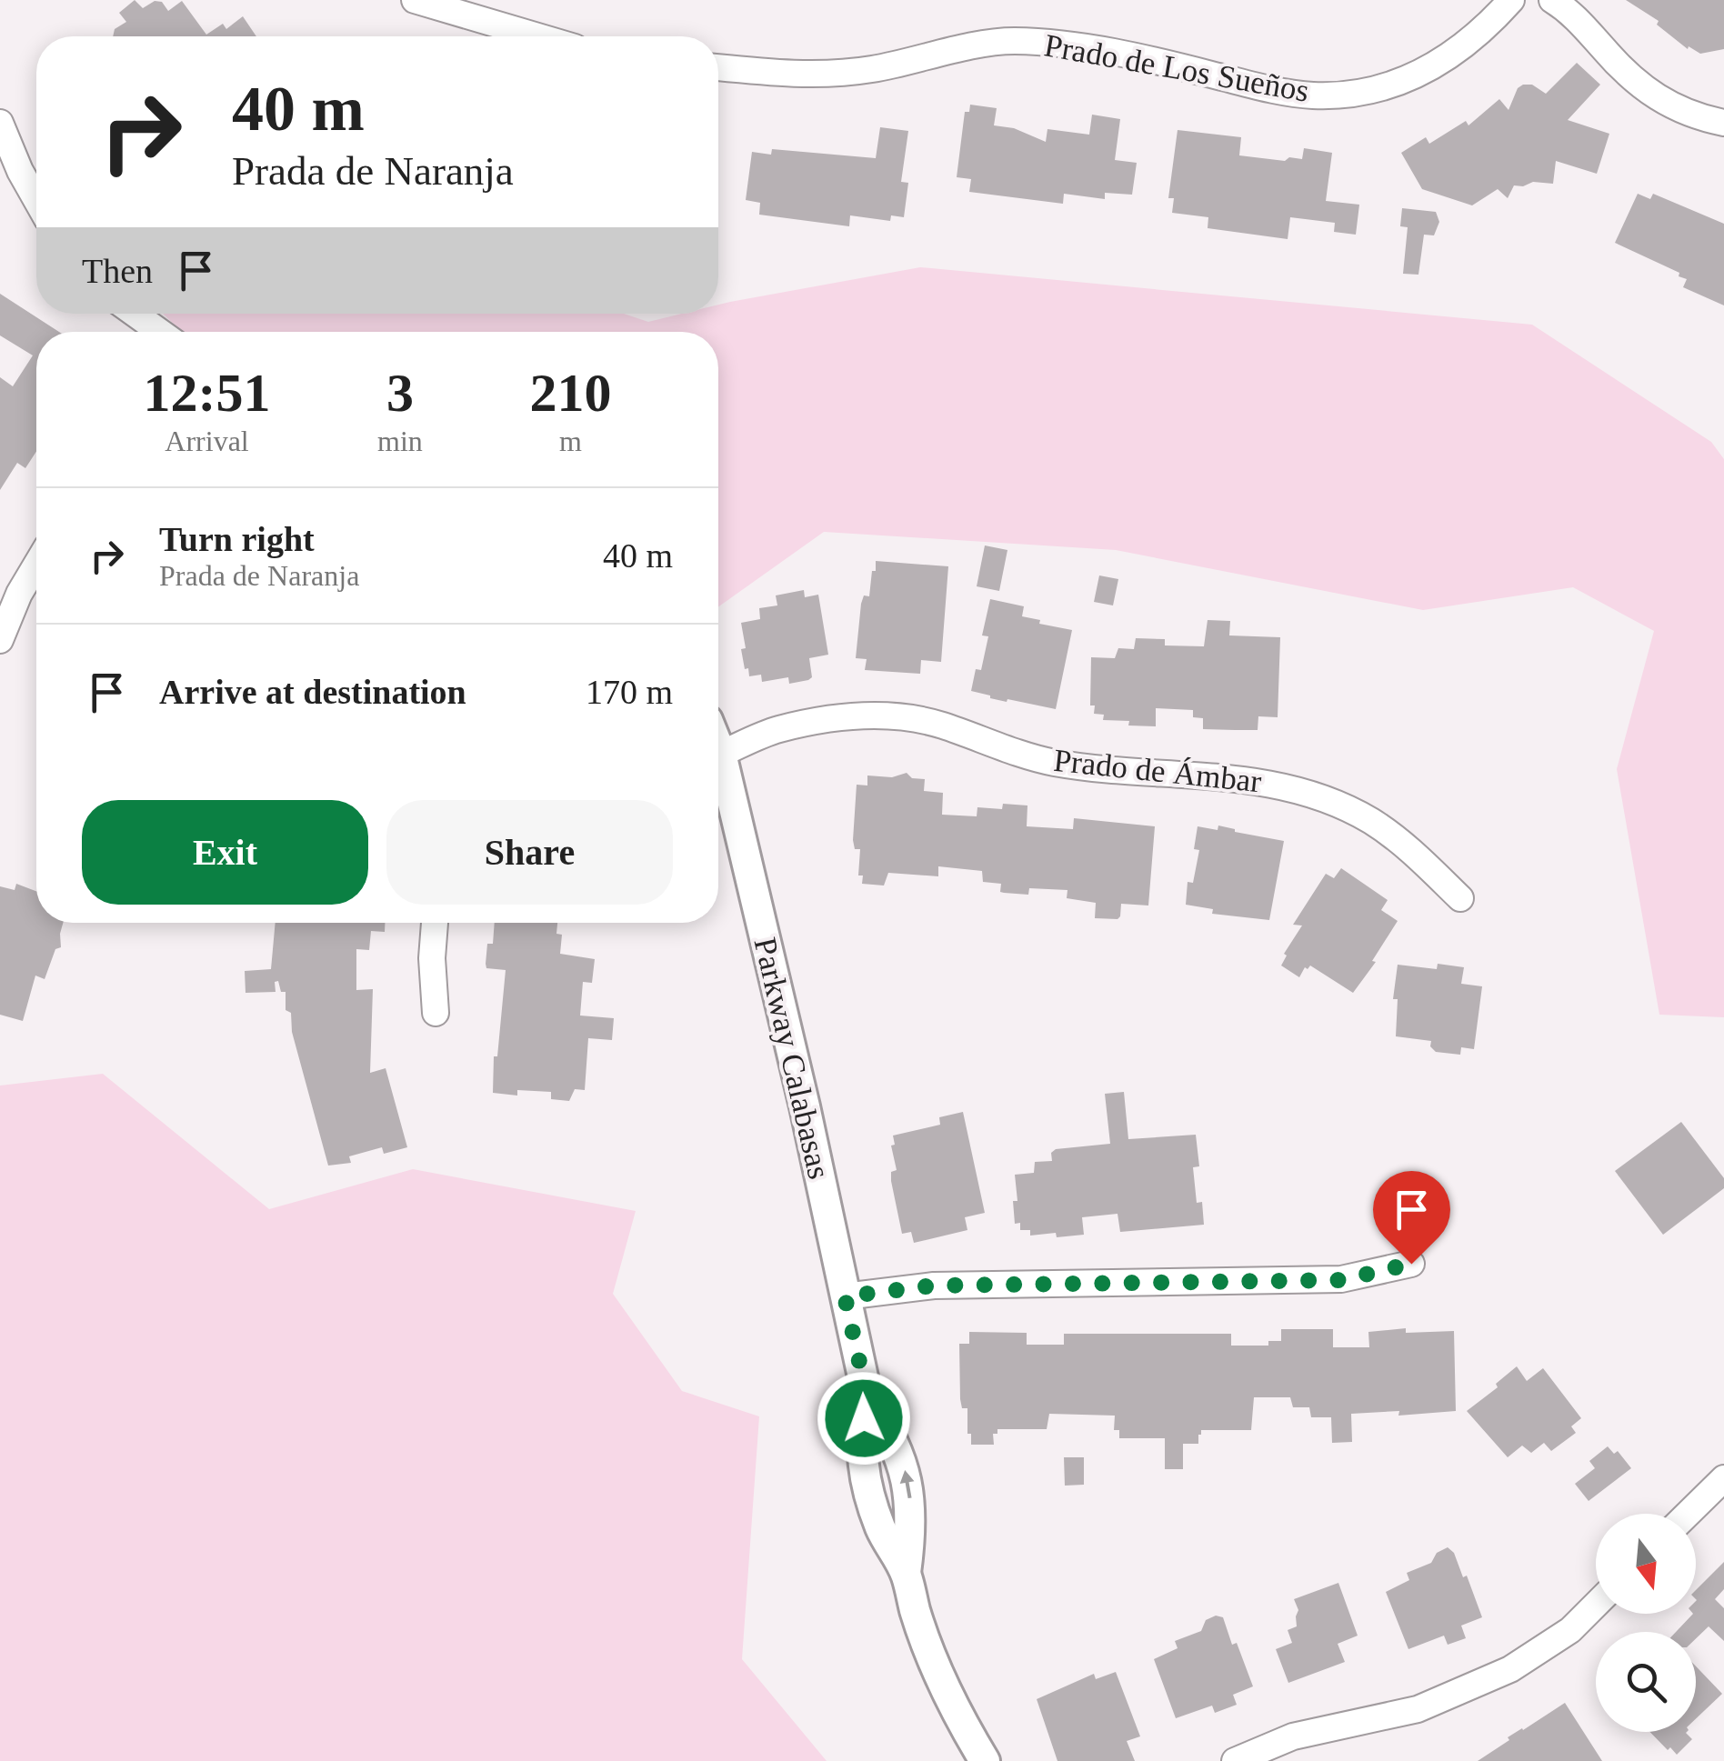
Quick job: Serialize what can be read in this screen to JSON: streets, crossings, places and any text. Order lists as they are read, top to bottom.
{
  "streets": {
    "street": ["Prado de Los Sueños", "Prado de Ámbar", "Parkway Calabasas"]
  },
  "crossings": [
    ["Prado de Ámbar", "Parkway Calabasas"]
  ],
  "north": "bottom",
  "page": {
    "turn": ["40 m", "Prada de Naranja"],
    "then": "Then",
    "eta": [
      "12:51",
      "Arrival",
      "3",
      "min",
      "210",
      "m"
    ],
    "list": [
      {
        "name": "Turn right",
        "note": "Prada de Naranja",
        "value": "40 m"
      },
      {
        "name": "Arrive at destination",
        "value": "170 m"
      }
    ],
    "buttons": ["Exit", "Share"]
  }
}
